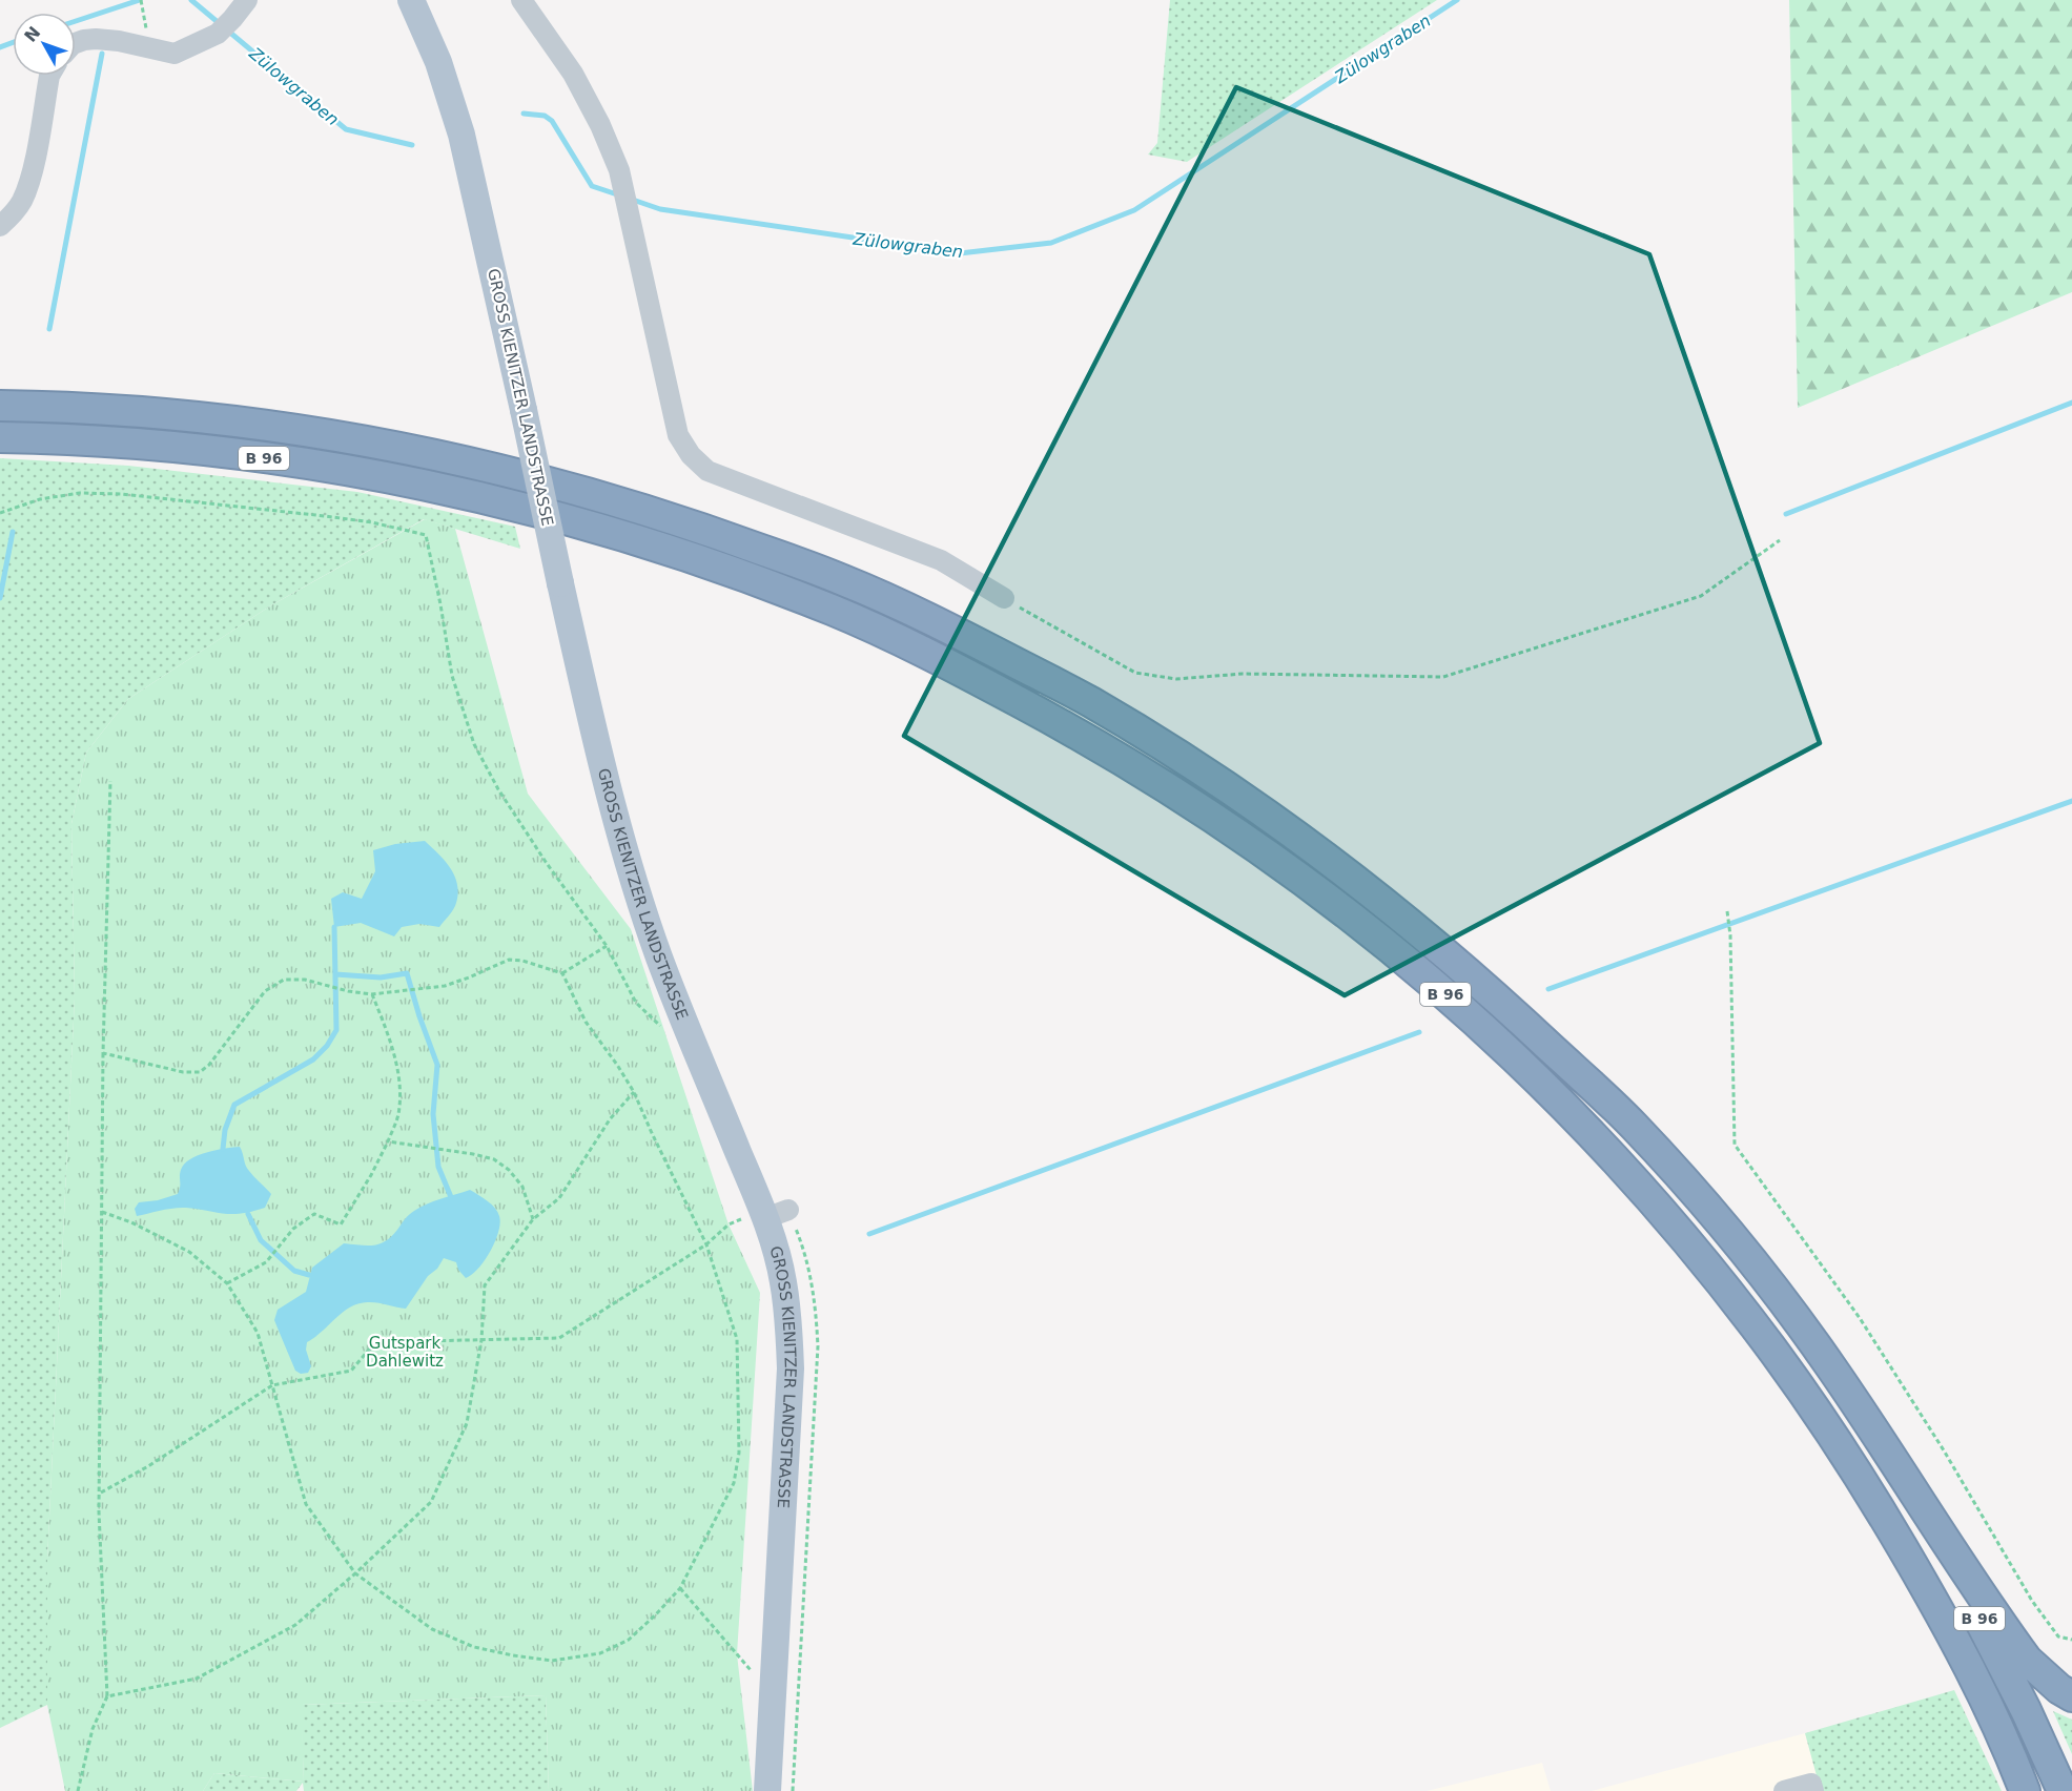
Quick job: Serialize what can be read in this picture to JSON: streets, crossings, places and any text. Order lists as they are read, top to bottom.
{
  "streets": {
    "highway": ["B 96"],
    "main road": ["GROSS KIENITZER LANDSTRASSE"]
  },
  "water": ["Zülowgraben"],
  "parks": ["Gutspark Dahlewitz"],
  "north": "top left"
}
